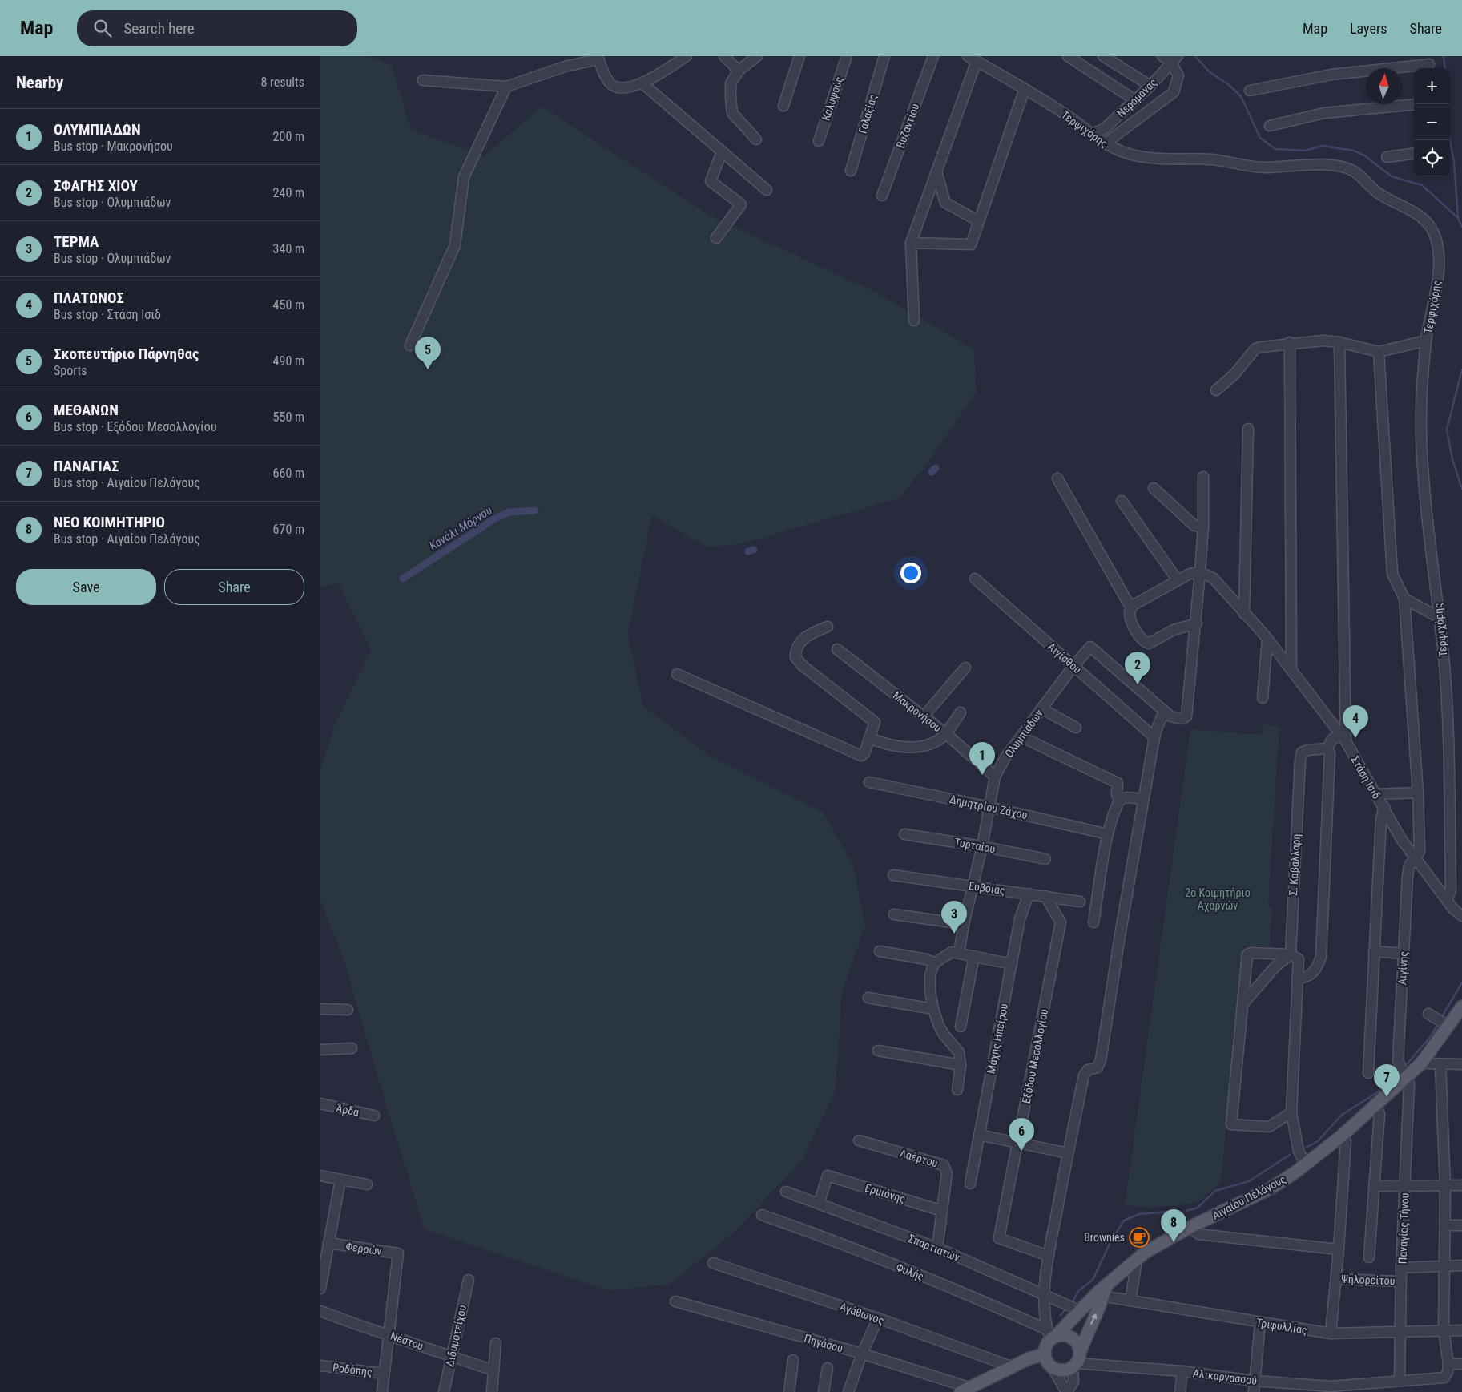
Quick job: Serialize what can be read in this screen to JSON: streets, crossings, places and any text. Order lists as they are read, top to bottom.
{
  "streets": {
    "main road": ["Αιγαίου Πελάγους"],
    "street": [
      "Νερομανας",
      "Καλυψούς",
      "Γαλαξίας",
      "Βυζαντίου",
      "Τερψιχόρης",
      "Αιγίσθου",
      "Μακρονήσου",
      "Ολυμπιάδων",
      "Στάση Ισιδ",
      "Δημητρίου Ζάχου",
      "Τυρταίου",
      "Σ. Καβαλλαρη",
      "Ευβοίας",
      "Αιγίνης",
      "Μάχης Ηπείρου",
      "Εξόδου Μεσολλογίου",
      "Άρδα",
      "Λαέρτου",
      "Ερμιόνης",
      "Παναγίας Τήνου",
      "Σπαρτιατών",
      "Φερρών",
      "Φυλής",
      "Ψηλορείτου",
      "Αγάθωνος",
      "Τριφυλλίας",
      "Διδυμοτείχου",
      "Νέστου",
      "Πηγάσου",
      "Ροδόπης",
      "Αλικαρνασσού"
    ]
  },
  "crossings": [
    ["Νερομανας", "Τερψιχόρης"],
    ["Τερψιχόρης", "Στάση Ισιδ"],
    ["Αιγίσθου", "Ολυμπιάδων"],
    ["Μακρονήσου", "Ολυμπιάδων"],
    ["Ολυμπιάδων", "Δημητρίου Ζάχου"],
    ["Ολυμπιάδων", "Τυρταίου"],
    ["Ολυμπιάδων", "Ευβοίας"],
    ["Στάση Ισιδ", "Αιγίνης"],
    ["Ευβοίας", "Μάχης Ηπείρου"],
    ["Ευβοίας", "Εξόδου Μεσολλογίου"],
    ["Αιγίνης", "Αιγαίου Πελάγους"],
    ["Αιγίνης", "Παναγίας Τήνου"],
    ["Λαέρτου", "Ερμιόνης"],
    ["Λαέρτου", "Σπαρτιατών"],
    ["Ερμιόνης", "Σπαρτιατών"],
    ["Αιγαίου Πελάγους", "Παναγίας Τήνου"],
    ["Αιγαίου Πελάγους", "Σπαρτιατών"],
    ["Αιγαίου Πελάγους", "Φυλής"],
    ["Αιγαίου Πελάγους", "Τριφυλλίας"],
    ["Αιγαίου Πελάγους", "Αλικαρνασσού"],
    ["Παναγίας Τήνου", "Ψηλορείτου"],
    ["Παναγίας Τήνου", "Τριφυλλίας"],
    ["Παναγίας Τήνου", "Αλικαρνασσού"],
    ["Φερρών", "Νέστου"],
    ["Φυλής", "Αλικαρνασσού"],
    ["Διδυμοτείχου", "Νέστου"]
  ],
  "water": ["Κανάλι Μόρνου"],
  "parks": ["2ο Κοιμητήριο Αχαρνών"],
  "places": {
    "cafe": ["Brownies"]
  },
  "north": "top",
  "page": {
    "header": "Map",
    "search": "Search here",
    "nav": ["Map", "Layers", "Share"],
    "heading": ["Nearby", "8 results"],
    "map_buttons": ["+", "−"],
    "list": [
      {
        "mark": "1",
        "name": "ΟΛΥΜΠΙΑΔΩΝ",
        "note": "Bus stop · Μακρονήσου",
        "value": "200 m"
      },
      {
        "mark": "2",
        "name": "ΣΦΑΓΗΣ ΧΙΟΥ",
        "note": "Bus stop · Ολυμπιάδων",
        "value": "240 m"
      },
      {
        "mark": "3",
        "name": "ΤΕΡΜΑ",
        "note": "Bus stop · Ολυμπιάδων",
        "value": "340 m"
      },
      {
        "mark": "4",
        "name": "ΠΛΑΤΩΝΟΣ",
        "note": "Bus stop · Στάση Ισιδ",
        "value": "450 m"
      },
      {
        "mark": "5",
        "name": "Σκοπευτήριο Πάρνηθας",
        "note": "Sports",
        "value": "490 m"
      },
      {
        "mark": "6",
        "name": "ΜΕΘΑΝΩΝ",
        "note": "Bus stop · Εξόδου Μεσολλογίου",
        "value": "550 m"
      },
      {
        "mark": "7",
        "name": "ΠΑΝΑΓΙΑΣ",
        "note": "Bus stop · Αιγαίου Πελάγους",
        "value": "660 m"
      },
      {
        "mark": "8",
        "name": "ΝΕΟ ΚΟΙΜΗΤΗΡΙΟ",
        "note": "Bus stop · Αιγαίου Πελάγους",
        "value": "670 m"
      }
    ],
    "pins": [
      "5",
      "2",
      "4",
      "1",
      "3",
      "7",
      "6",
      "8"
    ],
    "buttons": ["Save", "Share"]
  }
}
